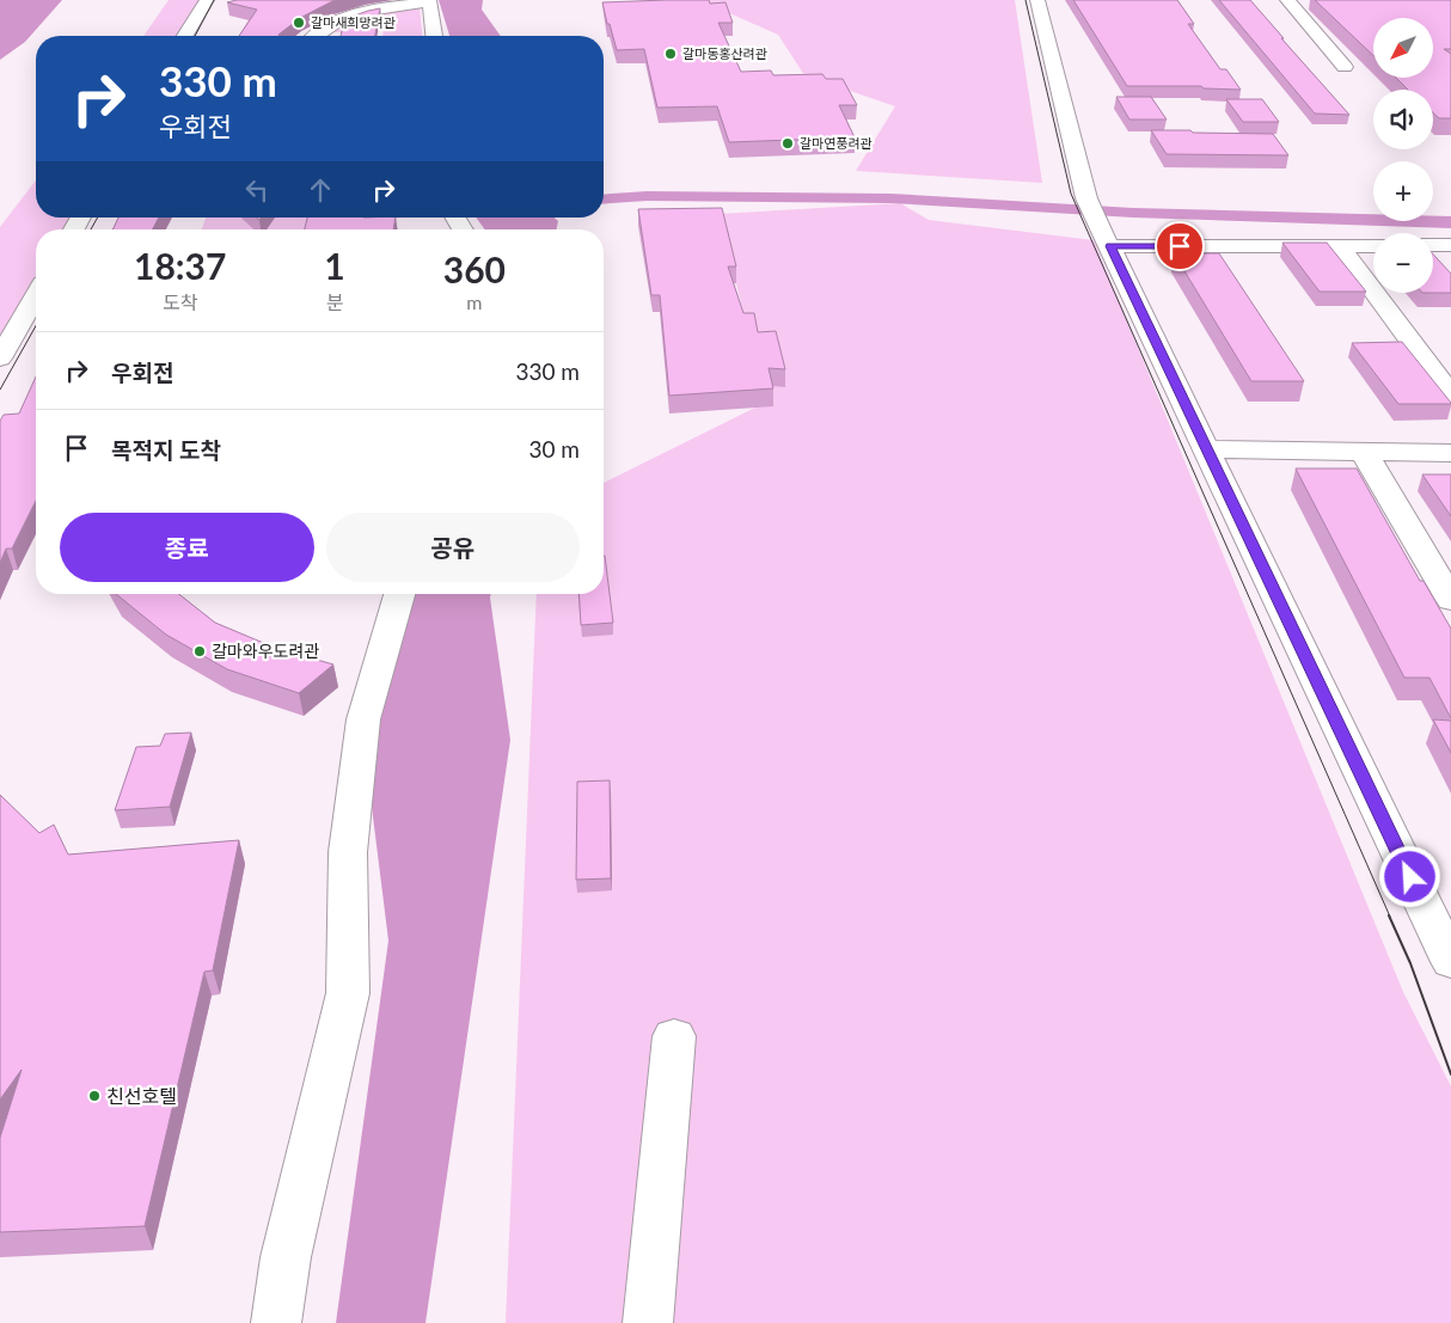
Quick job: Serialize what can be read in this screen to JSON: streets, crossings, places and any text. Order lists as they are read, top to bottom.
{
  "places": [
    "갈마새희망려관",
    "갈마동홍산려관",
    "갈마연풍려관",
    "갈마와우도려관",
    "친선호텔"
  ],
  "north": "bottom left",
  "page": {
    "map_buttons": ["+", "−"],
    "turn": ["330 m", "우회전"],
    "eta": [
      "18:37",
      "도착",
      "1",
      "분",
      "360",
      "m"
    ],
    "list": [
      {
        "name": "우회전",
        "value": "330 m"
      },
      {
        "name": "목적지 도착",
        "value": "30 m"
      }
    ],
    "buttons": ["종료", "공유"]
  }
}
